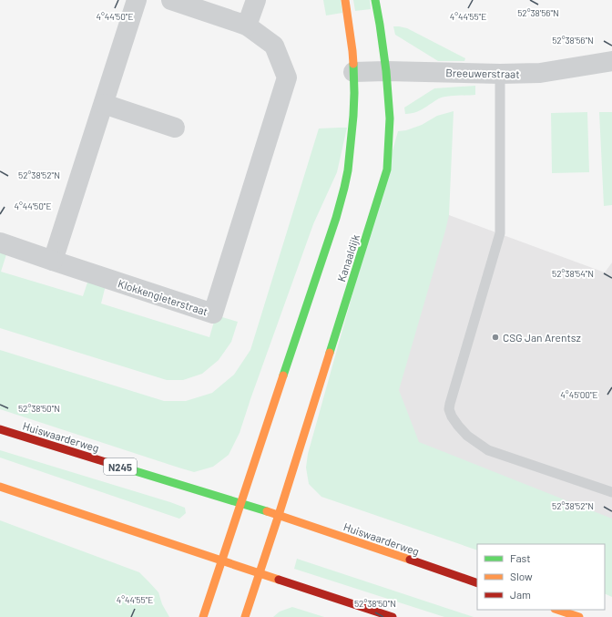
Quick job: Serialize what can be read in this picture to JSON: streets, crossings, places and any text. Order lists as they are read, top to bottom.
{
  "streets": {
    "main road": ["Kanaaldijk", "Huiswaarderweg", "N245"],
    "street": ["Breeuwerstraat", "Klokkengieterstraat"]
  },
  "crossings": [
    ["Breeuwerstraat", "Kanaaldijk"],
    ["Kanaaldijk", "Huiswaarderweg"]
  ],
  "places": ["CSG Jan Arentsz"],
  "legend": ["Fast", "Slow", "Jam"],
  "coordinates": [
    "52°38'56\"N",
    "4°44'50\"E",
    "4°44'55\"E",
    "52°38'52\"N",
    "52°38'54\"N",
    "4°45'00\"E",
    "52°38'50\"N"
  ]
}
